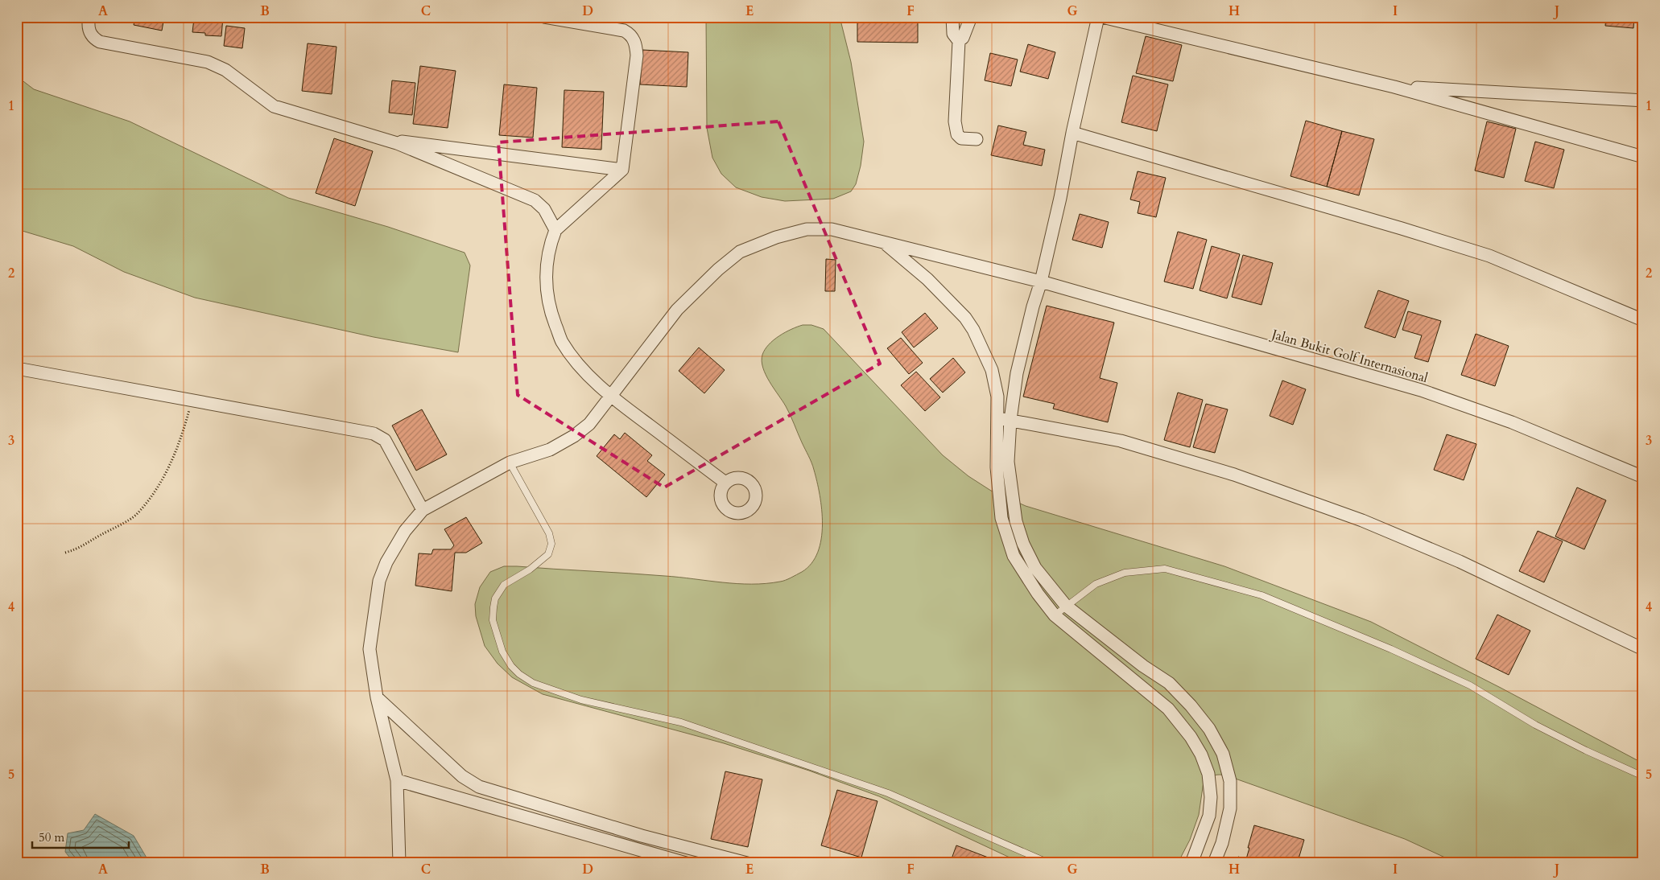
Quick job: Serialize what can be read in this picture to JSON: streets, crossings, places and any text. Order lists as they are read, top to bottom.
{
  "streets": {
    "street": ["Jalan Bukit Golf Internasional"]
  },
  "scale_bar": "50 m",
  "grid": {
    "columns": [
      "A",
      "B",
      "C",
      "D",
      "E",
      "F",
      "G",
      "H",
      "I",
      "J"
    ],
    "rows": [
      "1",
      "2",
      "3",
      "4",
      "5"
    ]
  }
}
